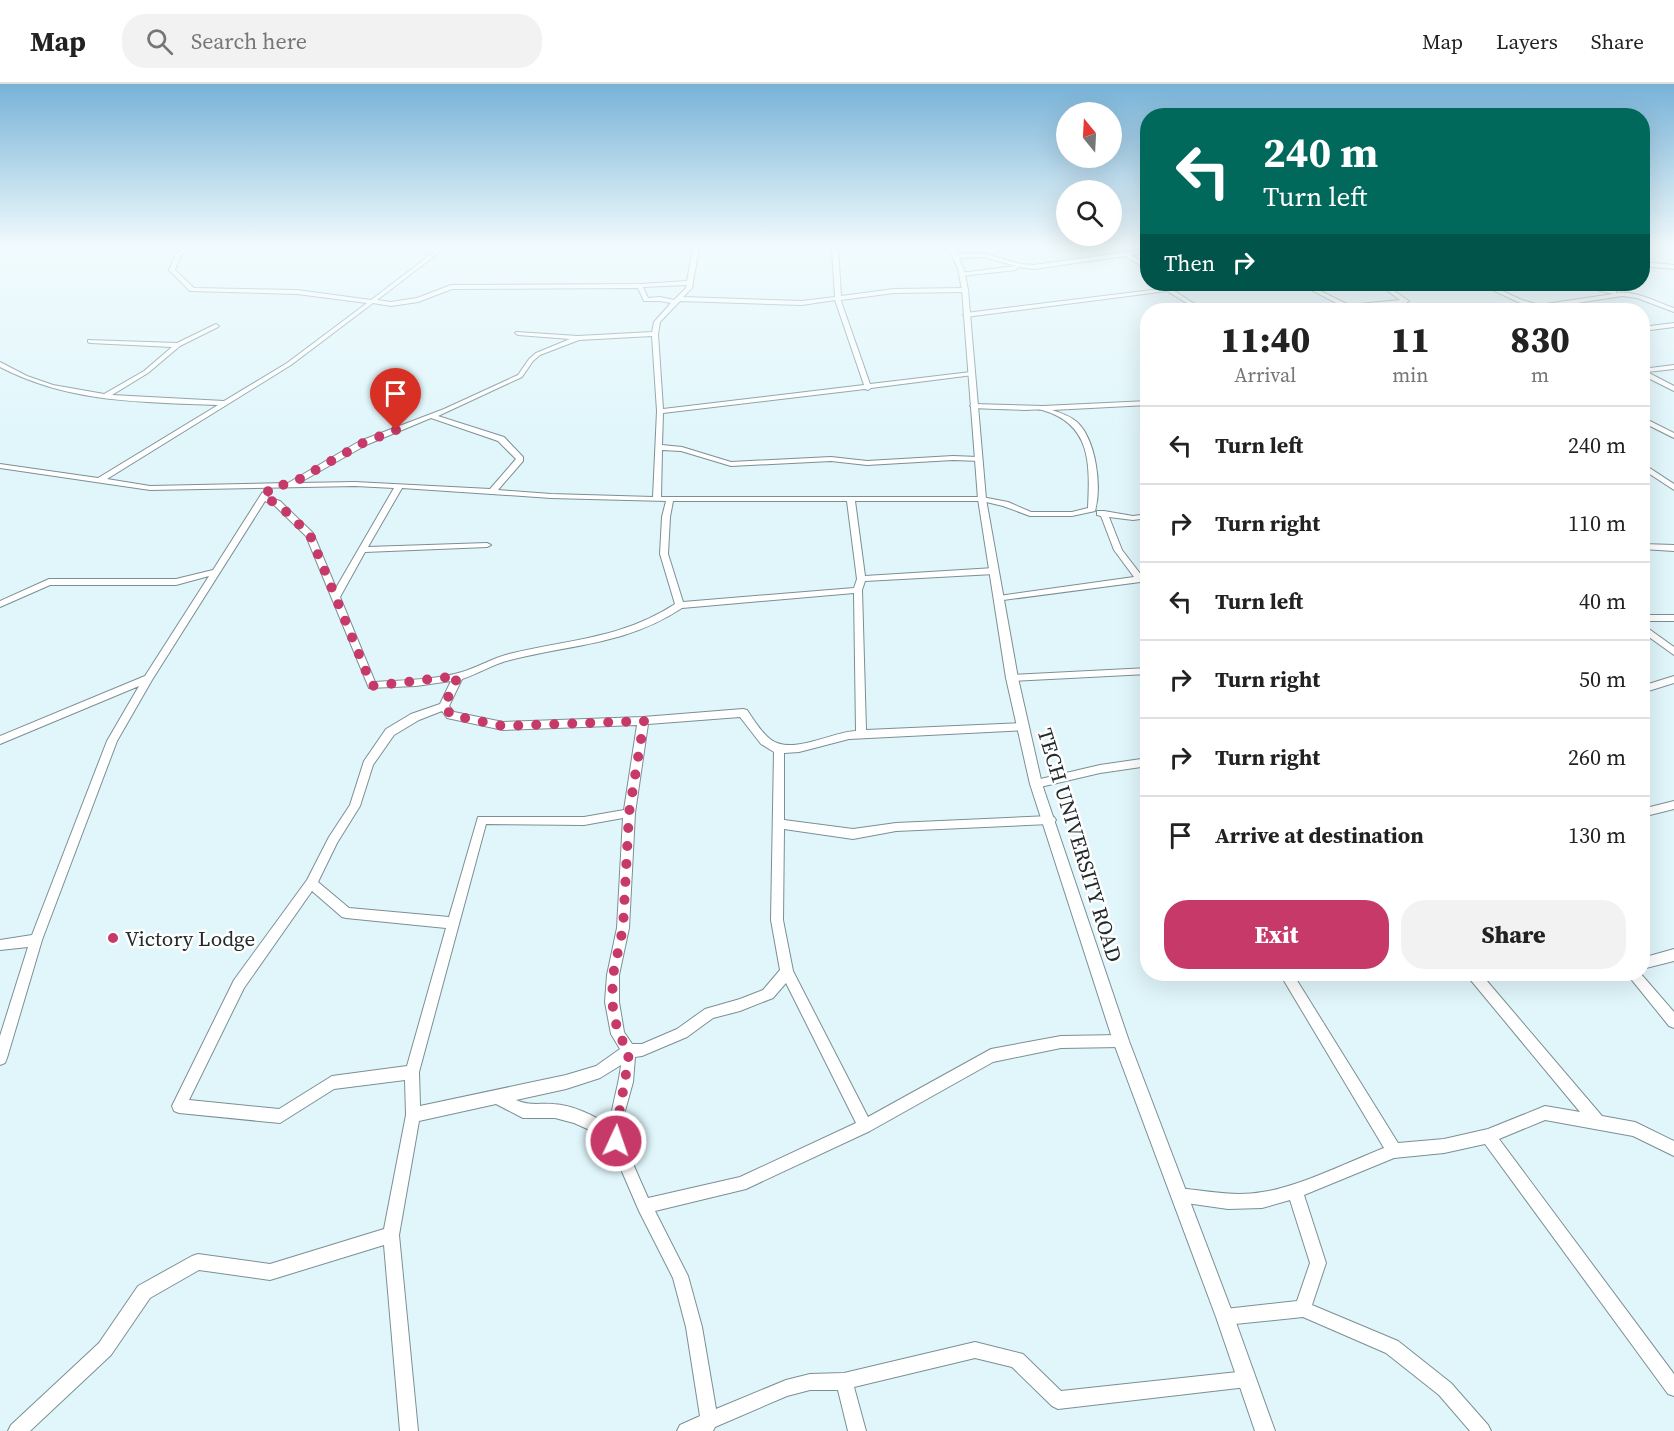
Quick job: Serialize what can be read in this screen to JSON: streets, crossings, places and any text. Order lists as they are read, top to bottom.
{
  "streets": {
    "street": ["TECH UNIVERSITY ROAD"]
  },
  "places": ["Victory Lodge"],
  "north": "top",
  "page": {
    "header": "Map",
    "search": "Search here",
    "nav": ["Map", "Layers", "Share"],
    "turn": ["240 m", "Turn left"],
    "then": "Then",
    "eta": [
      "11:40",
      "Arrival",
      "11",
      "min",
      "830",
      "m"
    ],
    "list": [
      {
        "name": "Turn left",
        "value": "240 m"
      },
      {
        "name": "Turn right",
        "value": "110 m"
      },
      {
        "name": "Turn left",
        "value": "40 m"
      },
      {
        "name": "Turn right",
        "value": "50 m"
      },
      {
        "name": "Turn right",
        "value": "260 m"
      },
      {
        "name": "Arrive at destination",
        "value": "130 m"
      }
    ],
    "buttons": ["Exit", "Share"]
  }
}
